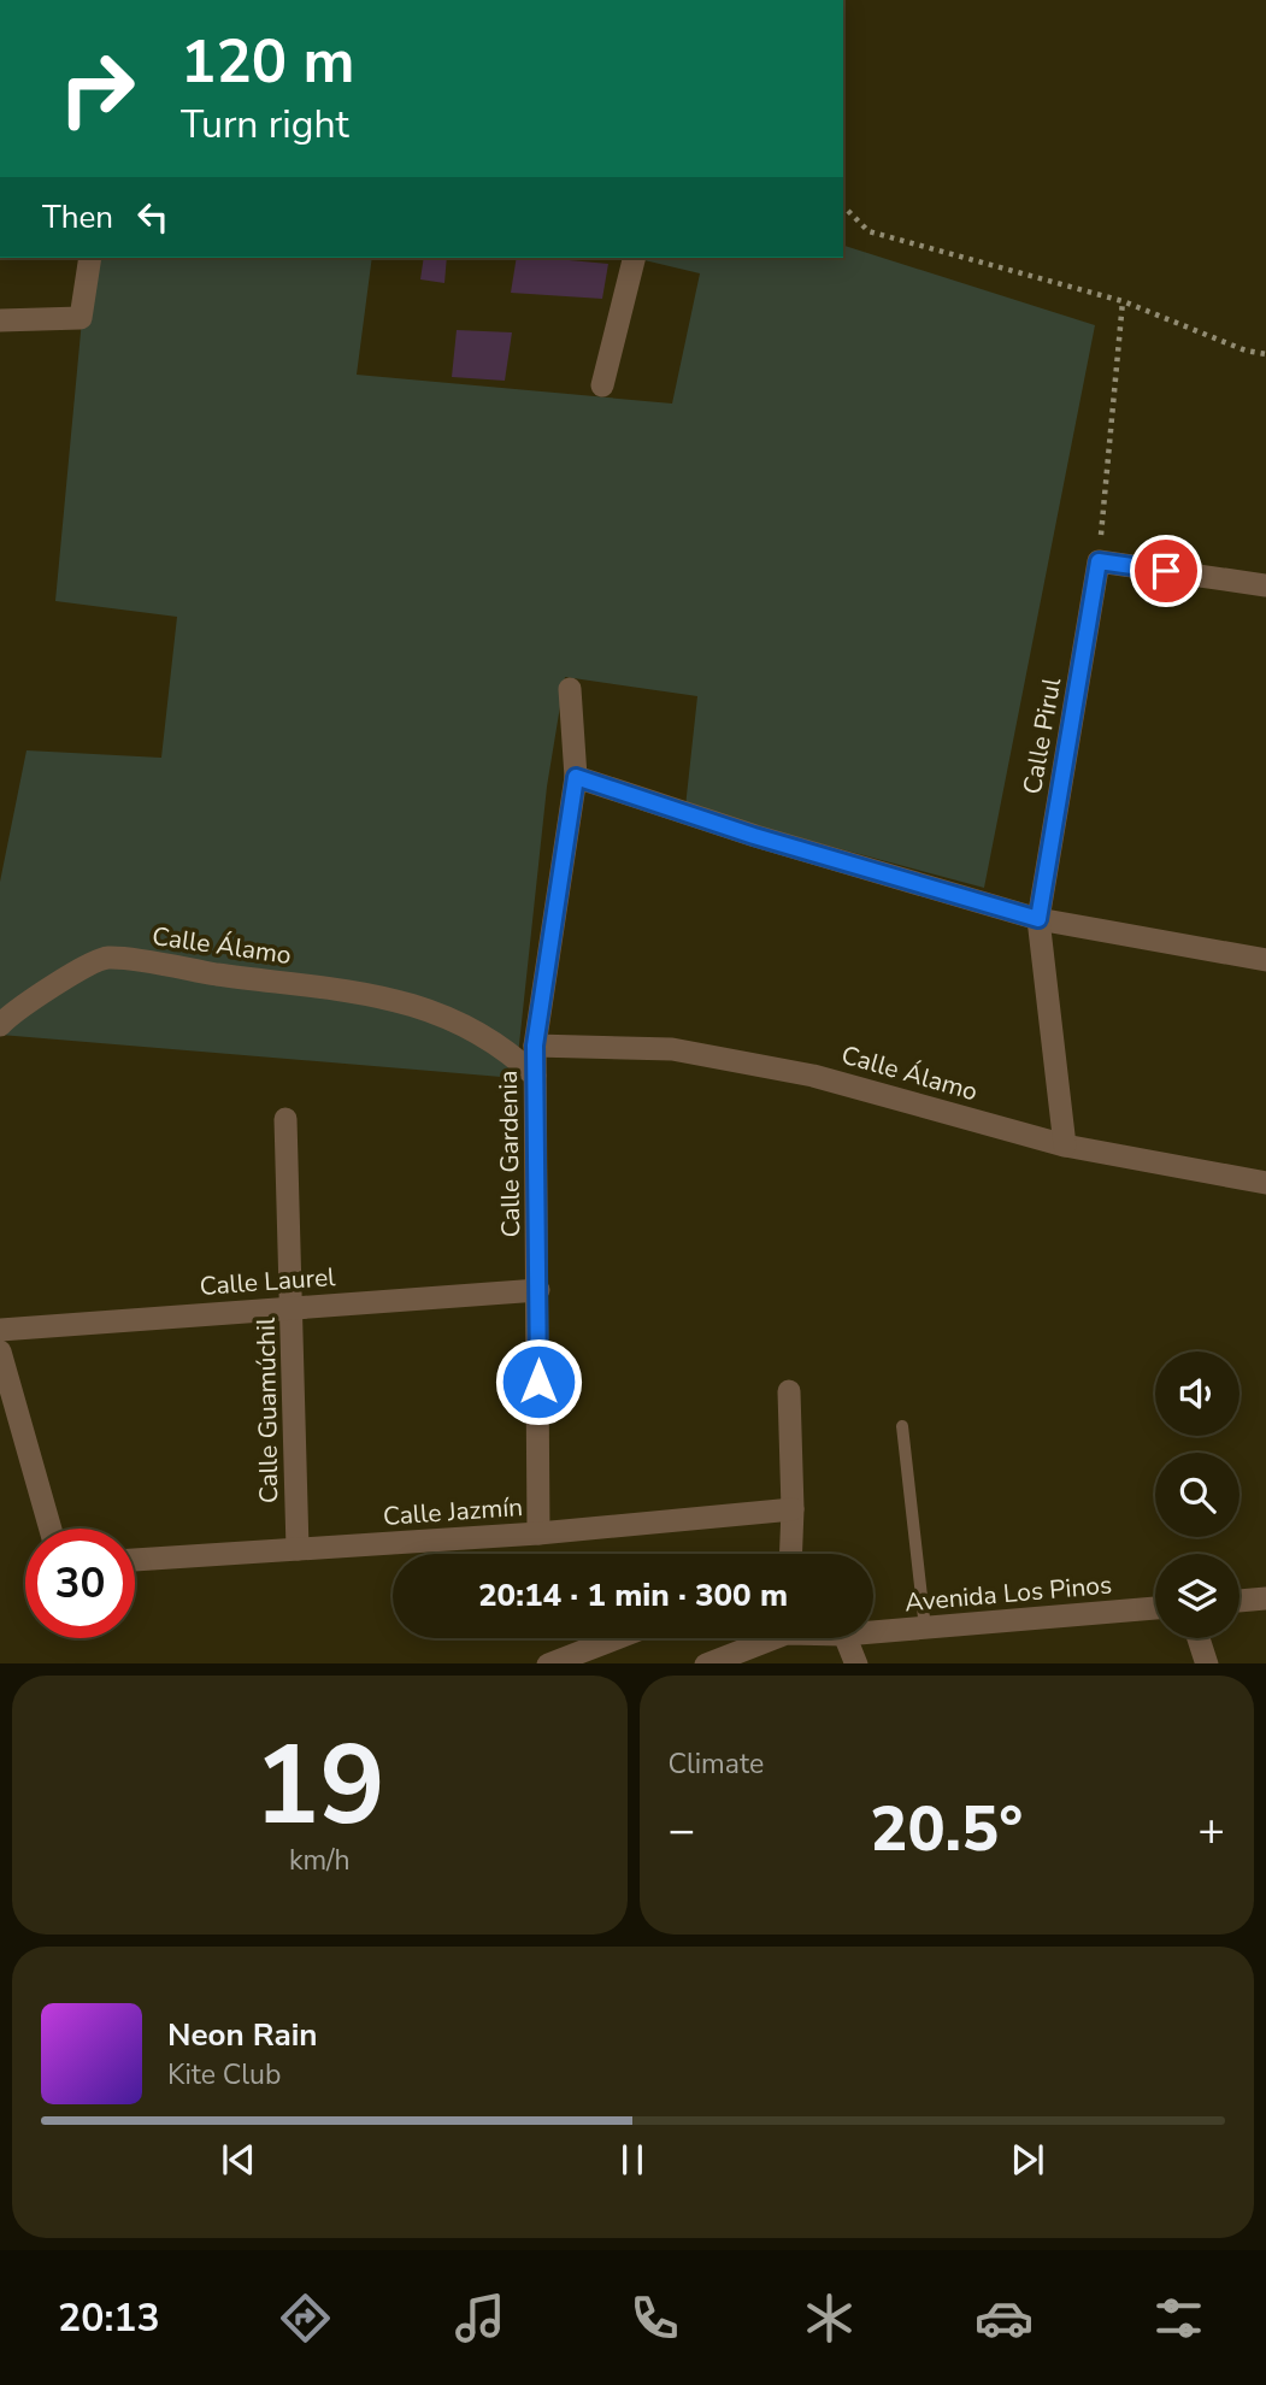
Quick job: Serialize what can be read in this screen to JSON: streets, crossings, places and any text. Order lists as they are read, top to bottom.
{
  "streets": {
    "street": [
      "Calle Pirul",
      "Calle Álamo",
      "Calle Gardenia",
      "Calle Laurel",
      "Calle Guamúchil",
      "Calle Jazmín",
      "Avenida Los Pinos"
    ]
  },
  "crossings": [
    ["Calle Pirul", "Calle Álamo"],
    ["Calle Álamo", "Calle Gardenia"],
    ["Calle Gardenia", "Calle Laurel"],
    ["Calle Gardenia", "Calle Jazmín"],
    ["Calle Laurel", "Calle Guamúchil"],
    ["Calle Guamúchil", "Calle Jazmín"]
  ],
  "page": {
    "turn": ["120 m", "Turn right"],
    "then": "Then",
    "limit": "30",
    "trip": "20:14 · 1 min · 300 m",
    "tile": [
      ["19", "km/h"],
      "Climate"
    ],
    "heat": ["−", "20.5°", "+"],
    "song": ["Neon Rain", "Kite Club"],
    "tabs": "20:13"
  }
}
